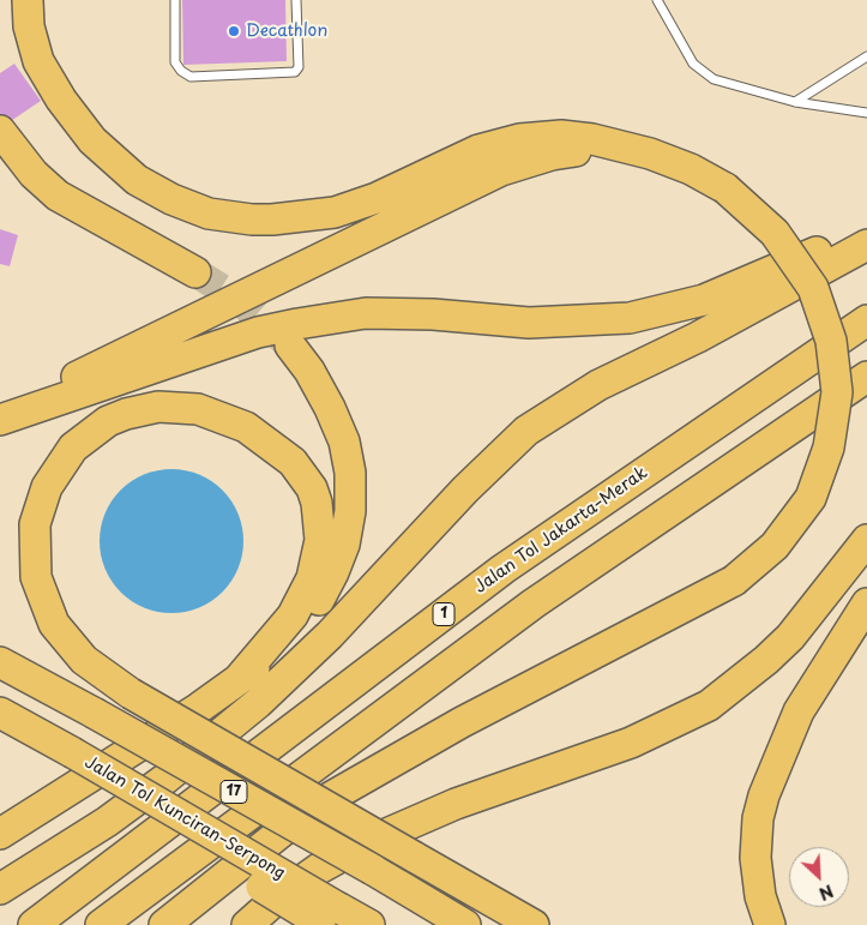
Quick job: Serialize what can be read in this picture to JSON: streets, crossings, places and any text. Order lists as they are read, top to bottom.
{
  "streets": {
    "highway": [
      "Jalan Tol Jakarta–Merak",
      "1",
      "17",
      "Jalan Tol Kunciran–Serpong"
    ]
  },
  "places": ["Decathlon"],
  "north": "bottom right"
}
